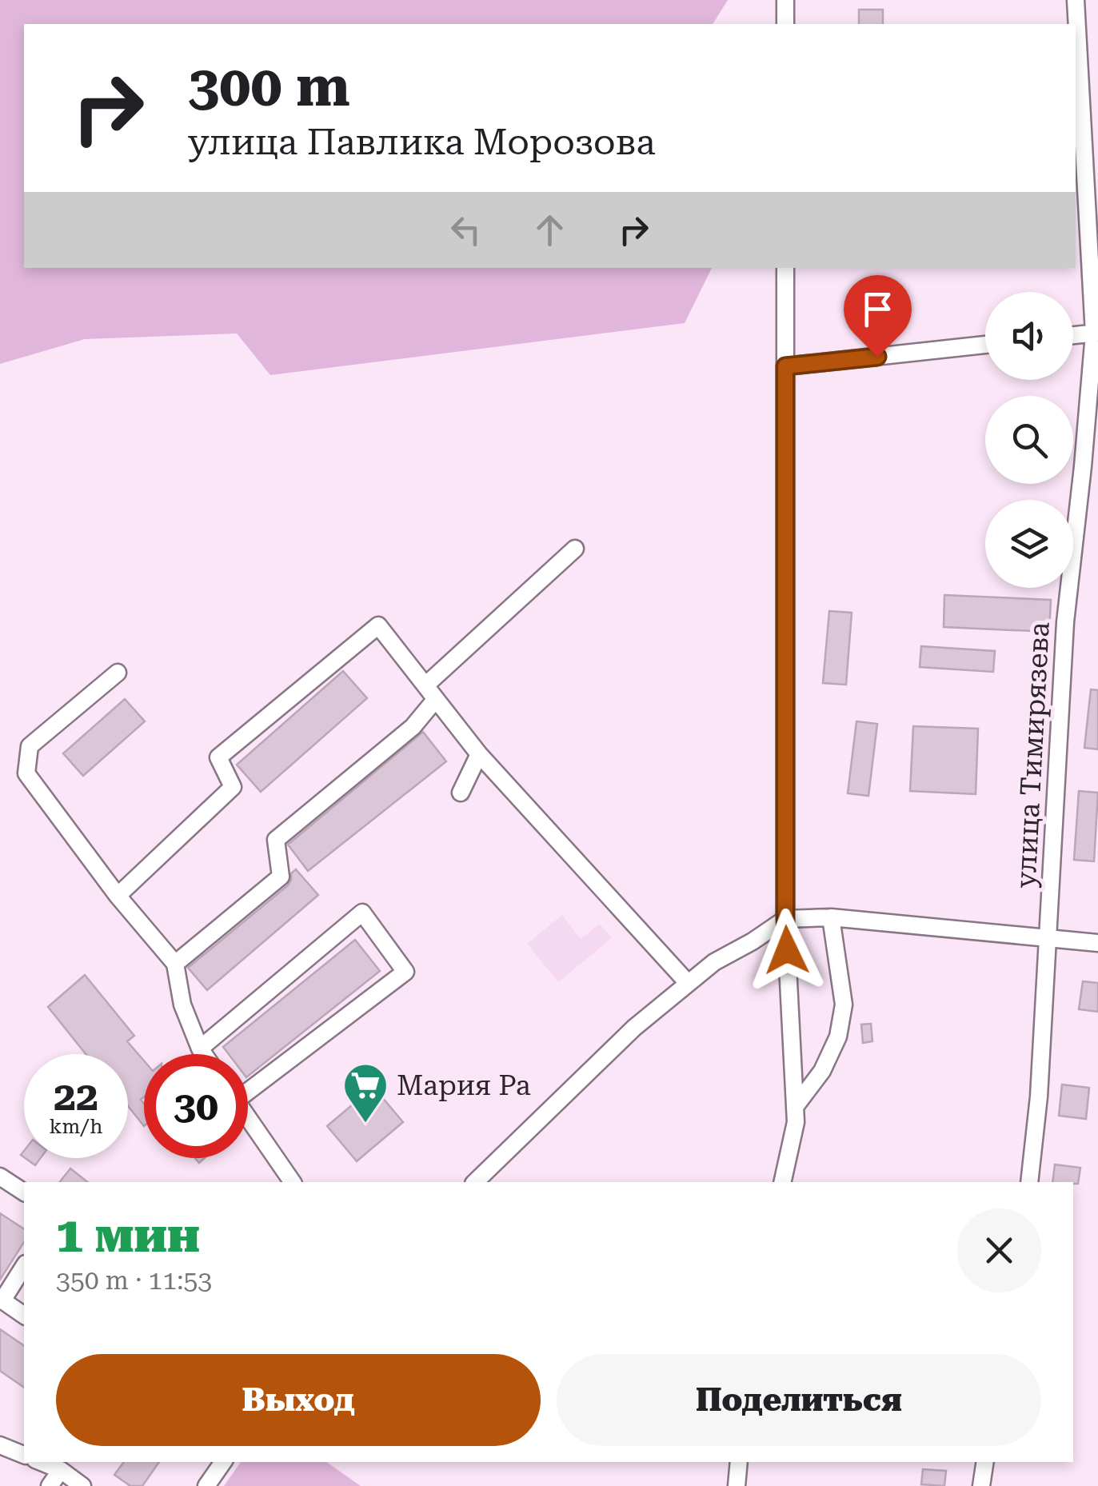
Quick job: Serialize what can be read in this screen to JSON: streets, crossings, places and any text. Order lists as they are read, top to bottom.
{
  "streets": {
    "street": ["улица Тимирязева"]
  },
  "places": {
    "supermarket": ["Мария Ра"]
  },
  "page": {
    "turn": ["300 m", "улица Павлика Морозова"],
    "speed": "22 km/h",
    "limit": "30",
    "heading": ["1 мин", "350 m · 11:53"],
    "buttons": ["Выход", "Поделиться"]
  }
}
